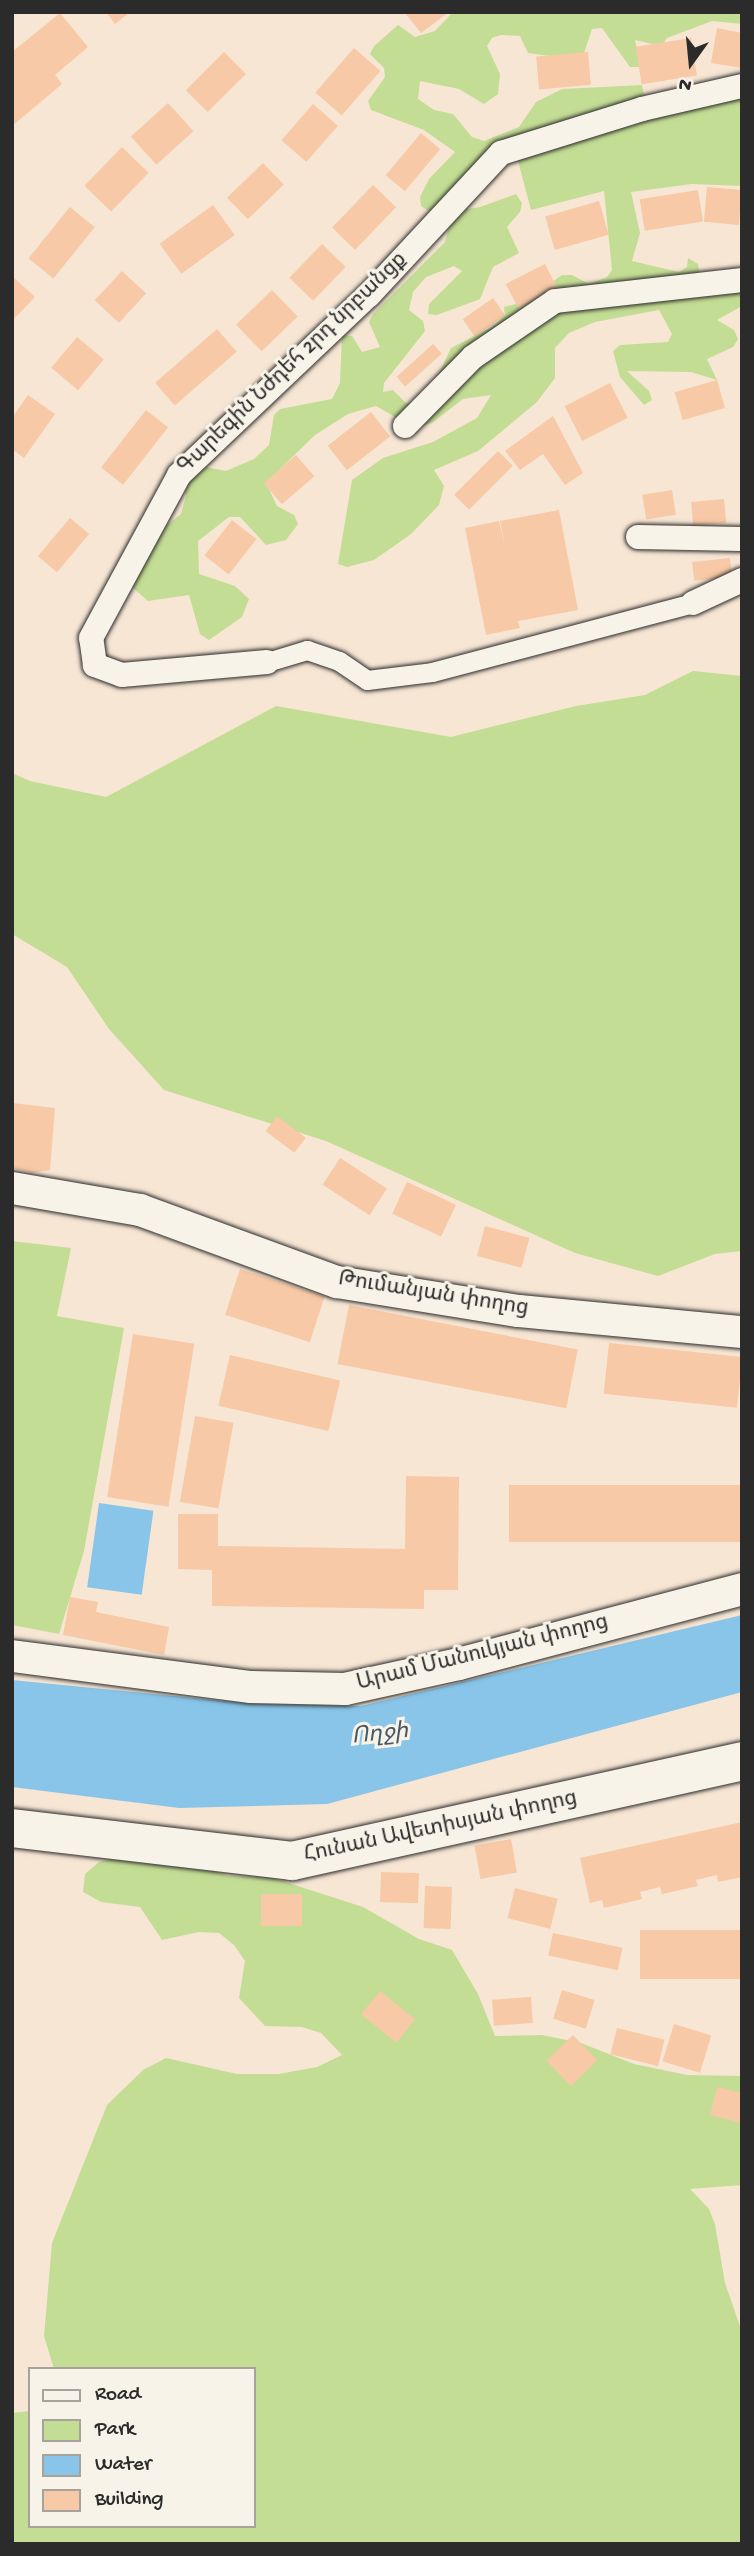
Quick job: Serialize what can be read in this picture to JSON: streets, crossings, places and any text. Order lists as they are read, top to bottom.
{
  "streets": {
    "highway": ["Հունան Ավետիսյան փողոց"],
    "street": ["Գարեգին Նժդեհ 2րդ նրբանցք", "Թումանյան փողոց", "Արամ Մանուկյան փողոց"]
  },
  "water": ["Ողջի"],
  "legend": [
    "Road",
    "Park",
    "Water",
    "Building"
  ],
  "north": "bottom"
}
